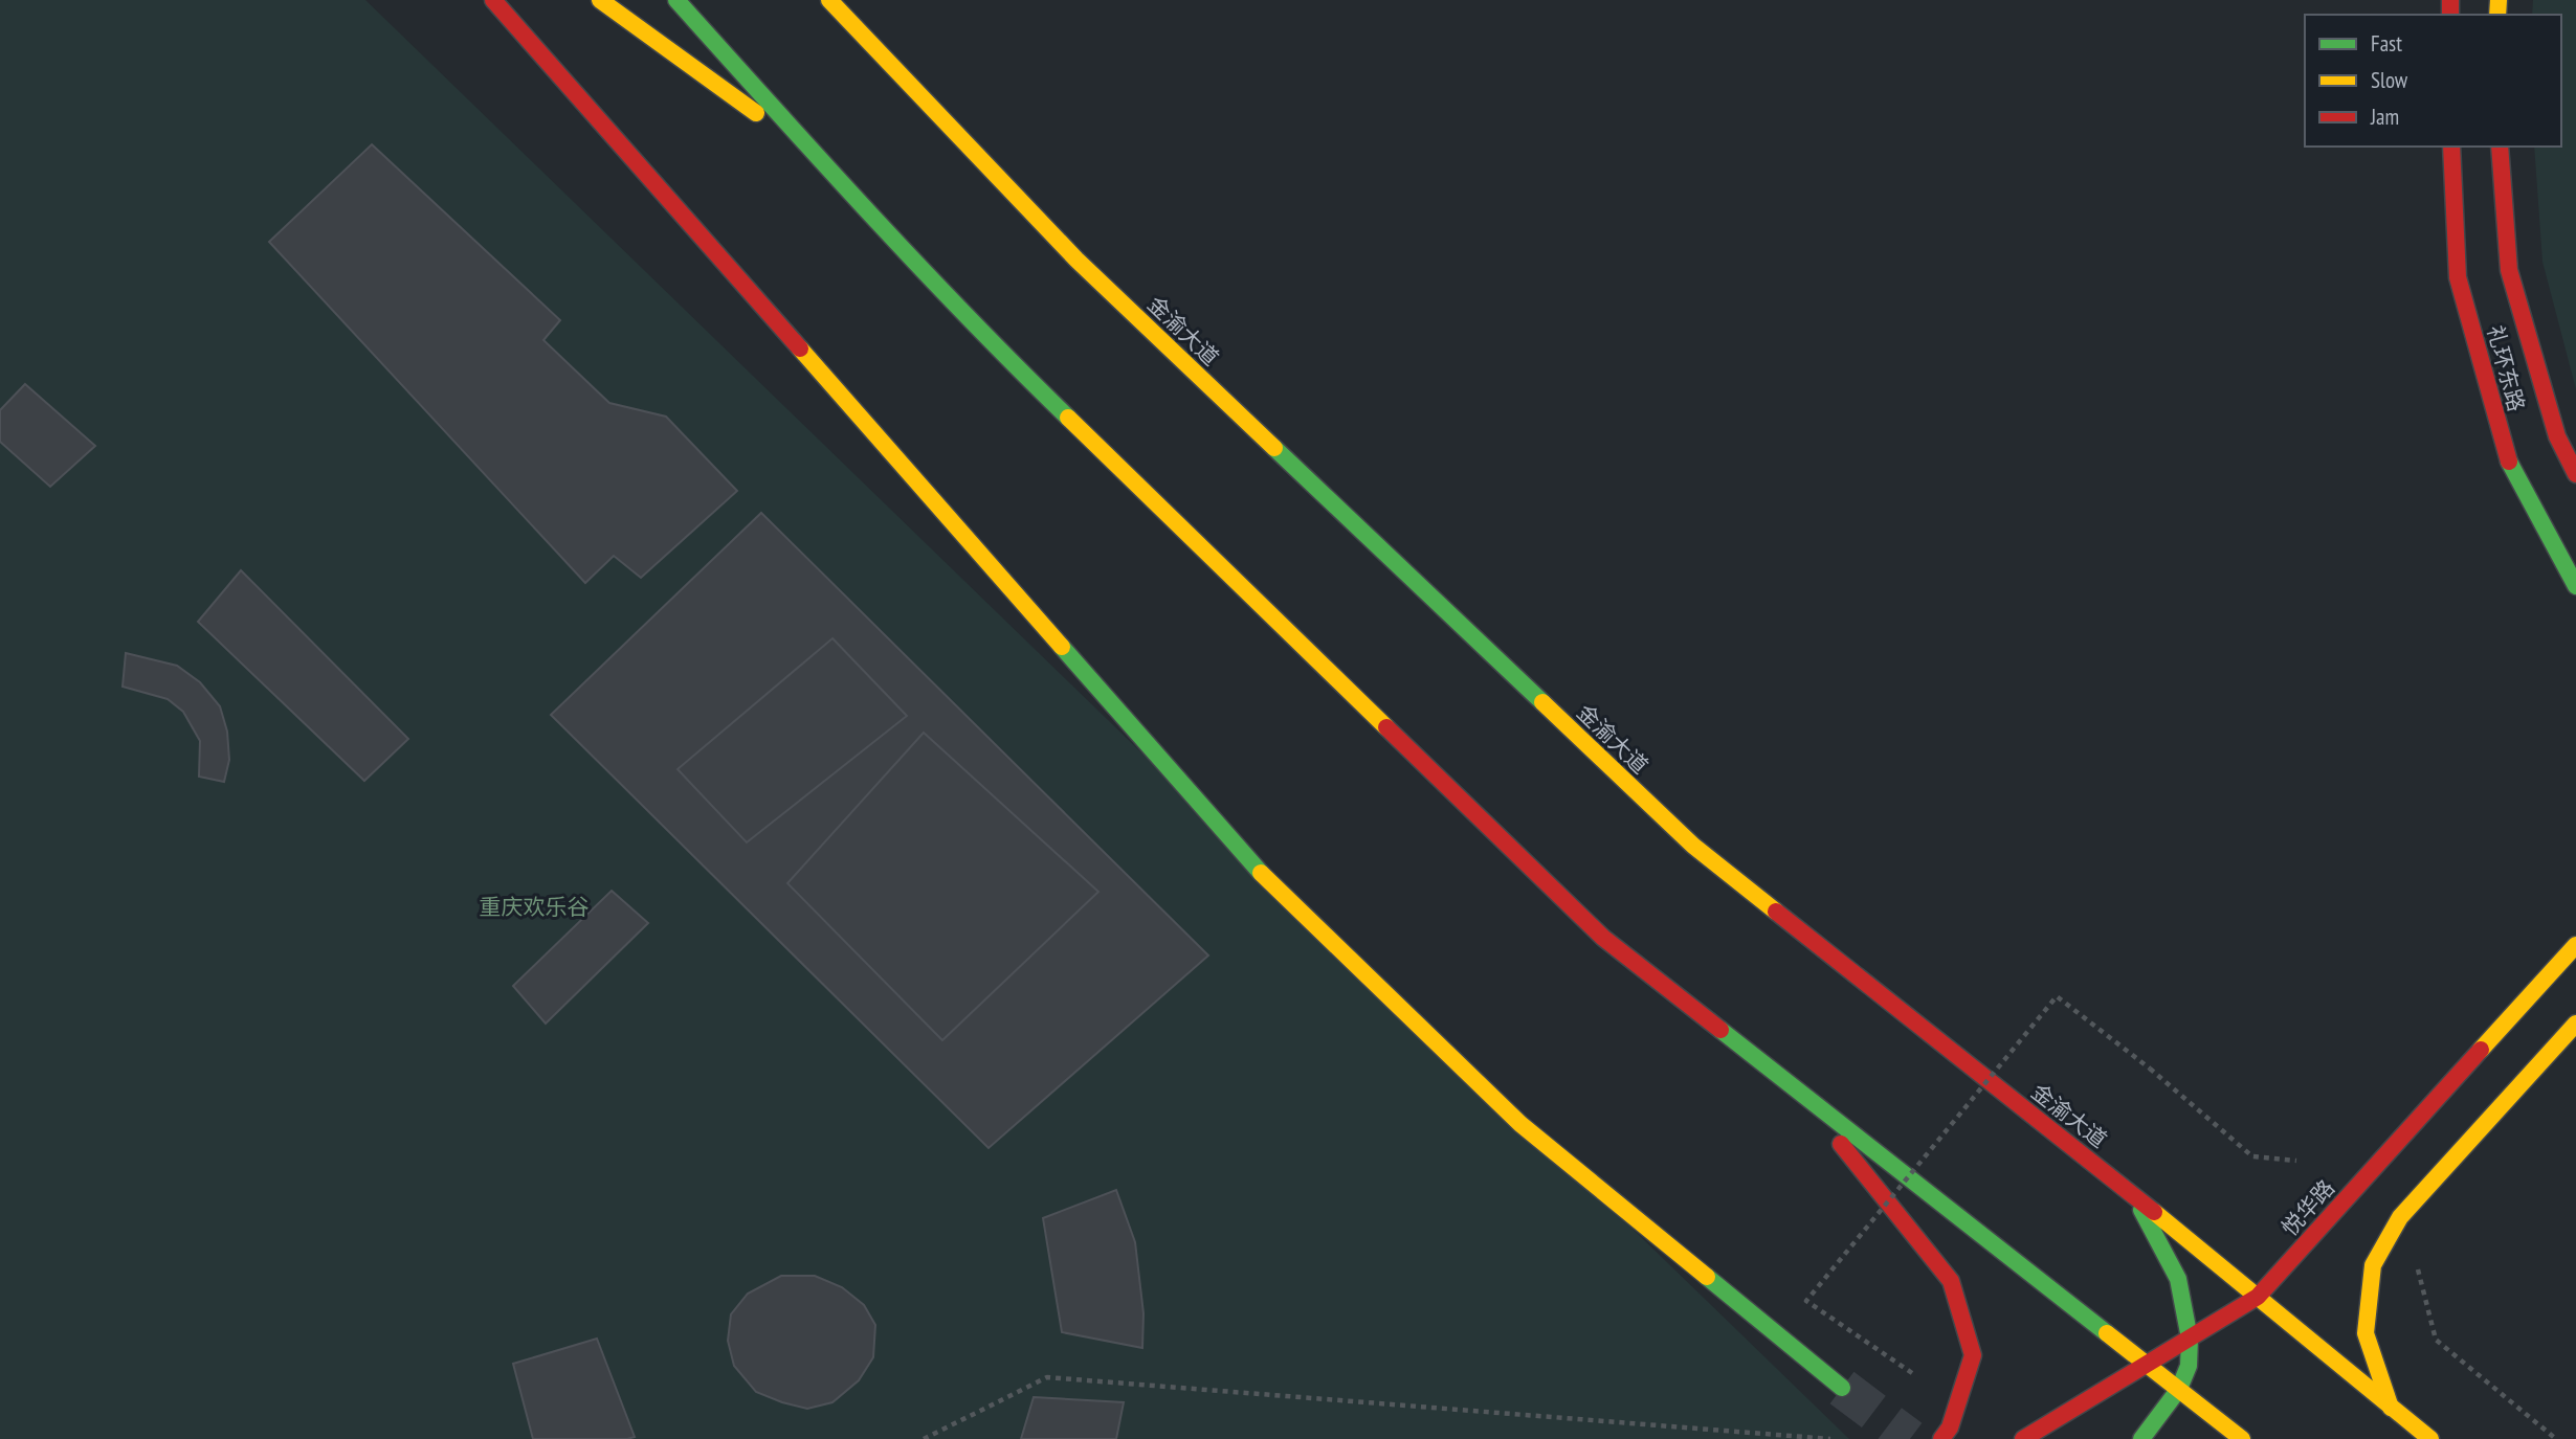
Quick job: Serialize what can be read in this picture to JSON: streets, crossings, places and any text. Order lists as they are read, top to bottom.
{
  "streets": {
    "main road": ["金渝大道", "礼环东路", "悦华路"]
  },
  "crossings": [
    ["金渝大道", "悦华路"]
  ],
  "parks": ["重庆欢乐谷"],
  "legend": ["Fast", "Slow", "Jam"]
}
